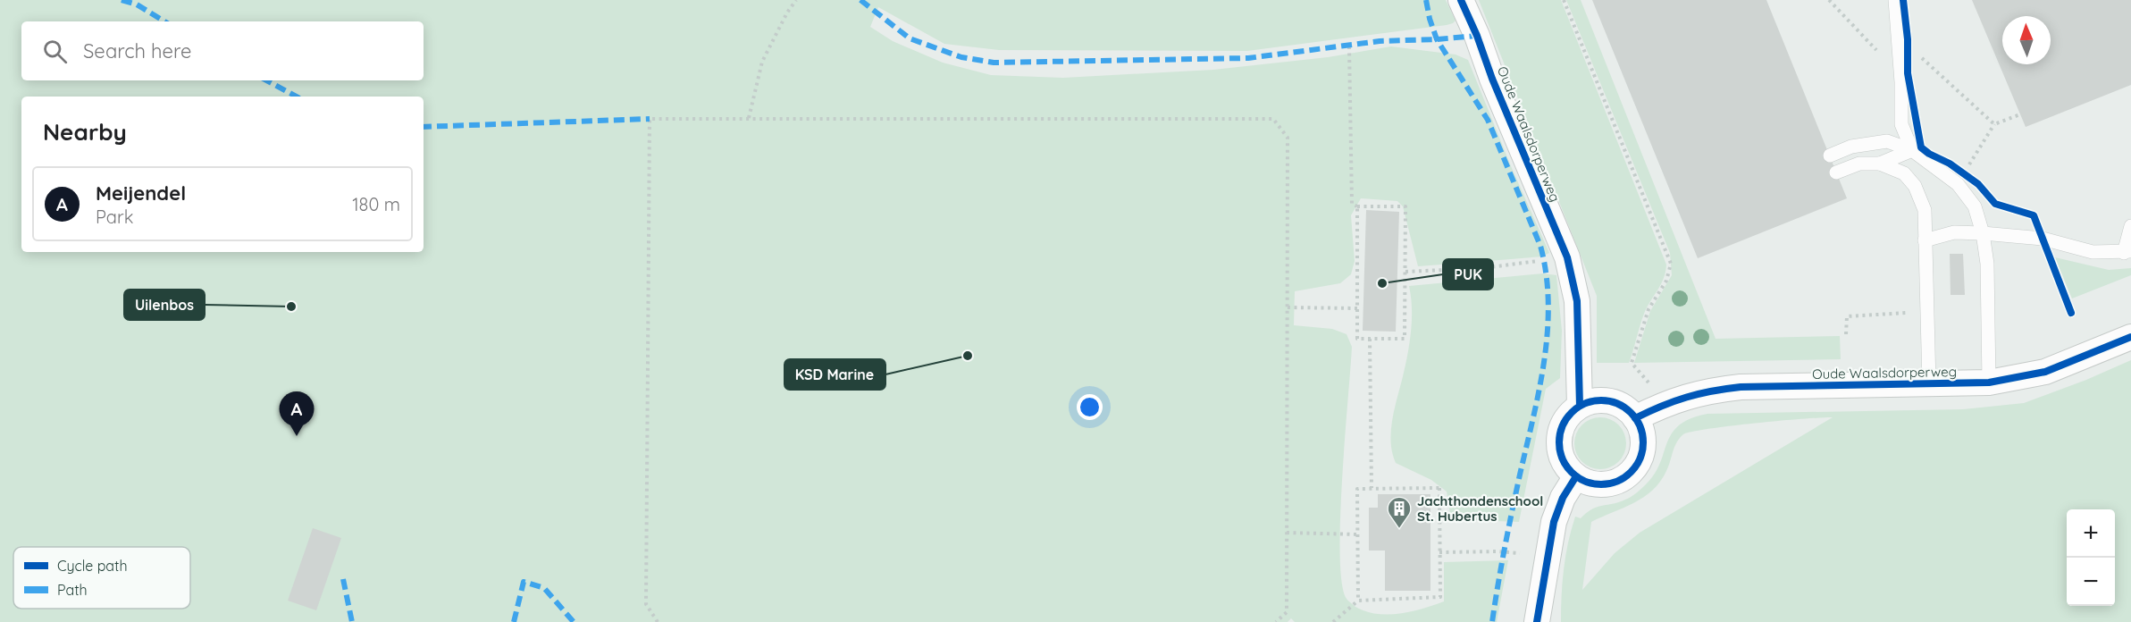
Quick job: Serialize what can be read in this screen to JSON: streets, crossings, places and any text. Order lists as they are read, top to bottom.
{
  "streets": {
    "street": ["Oude Waalsdorperweg"]
  },
  "places": {
    "other": ["PUK", "Uilenbos", "KSD Marine"],
    "building": ["Jachthondenschool St. Hubertus"]
  },
  "legend": ["Cycle path", "Path"],
  "north": "top",
  "page": {
    "search": "Search here",
    "heading": "Nearby",
    "list": [
      {
        "mark": "A",
        "name": "Meijendel",
        "note": "Park",
        "value": "180 m"
      }
    ],
    "pins": "A",
    "map_buttons": ["+", "−"]
  }
}
